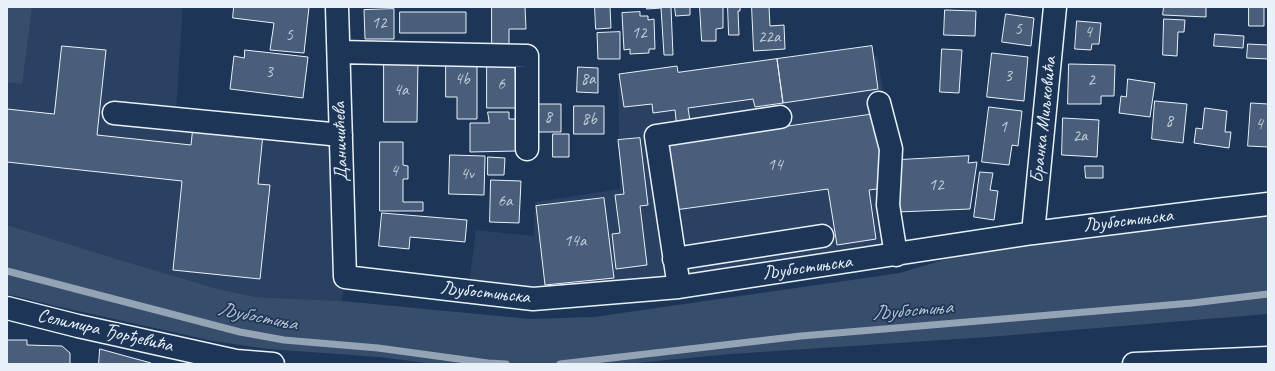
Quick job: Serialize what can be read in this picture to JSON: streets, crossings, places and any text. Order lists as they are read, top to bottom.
{
  "streets": {
    "street": [
      "Бранка Миљковића",
      "Даничићева",
      "Љубостињска",
      "Селимира Ђорђевића"
    ]
  },
  "crossings": [
    ["Бранка Миљковића", "Љубостињска"],
    ["Даничићева", "Љубостињска"]
  ],
  "water": ["Љубостиња"],
  "house_numbers": [
    "12",
    "5",
    "4",
    "12",
    "5",
    "22a",
    "3",
    "3",
    "4b",
    "8a",
    "2",
    "6",
    "4a",
    "8",
    "8b",
    "8",
    "4",
    "1",
    "2a",
    "14",
    "4",
    "4v",
    "12",
    "6a",
    "14a"
  ]
}
